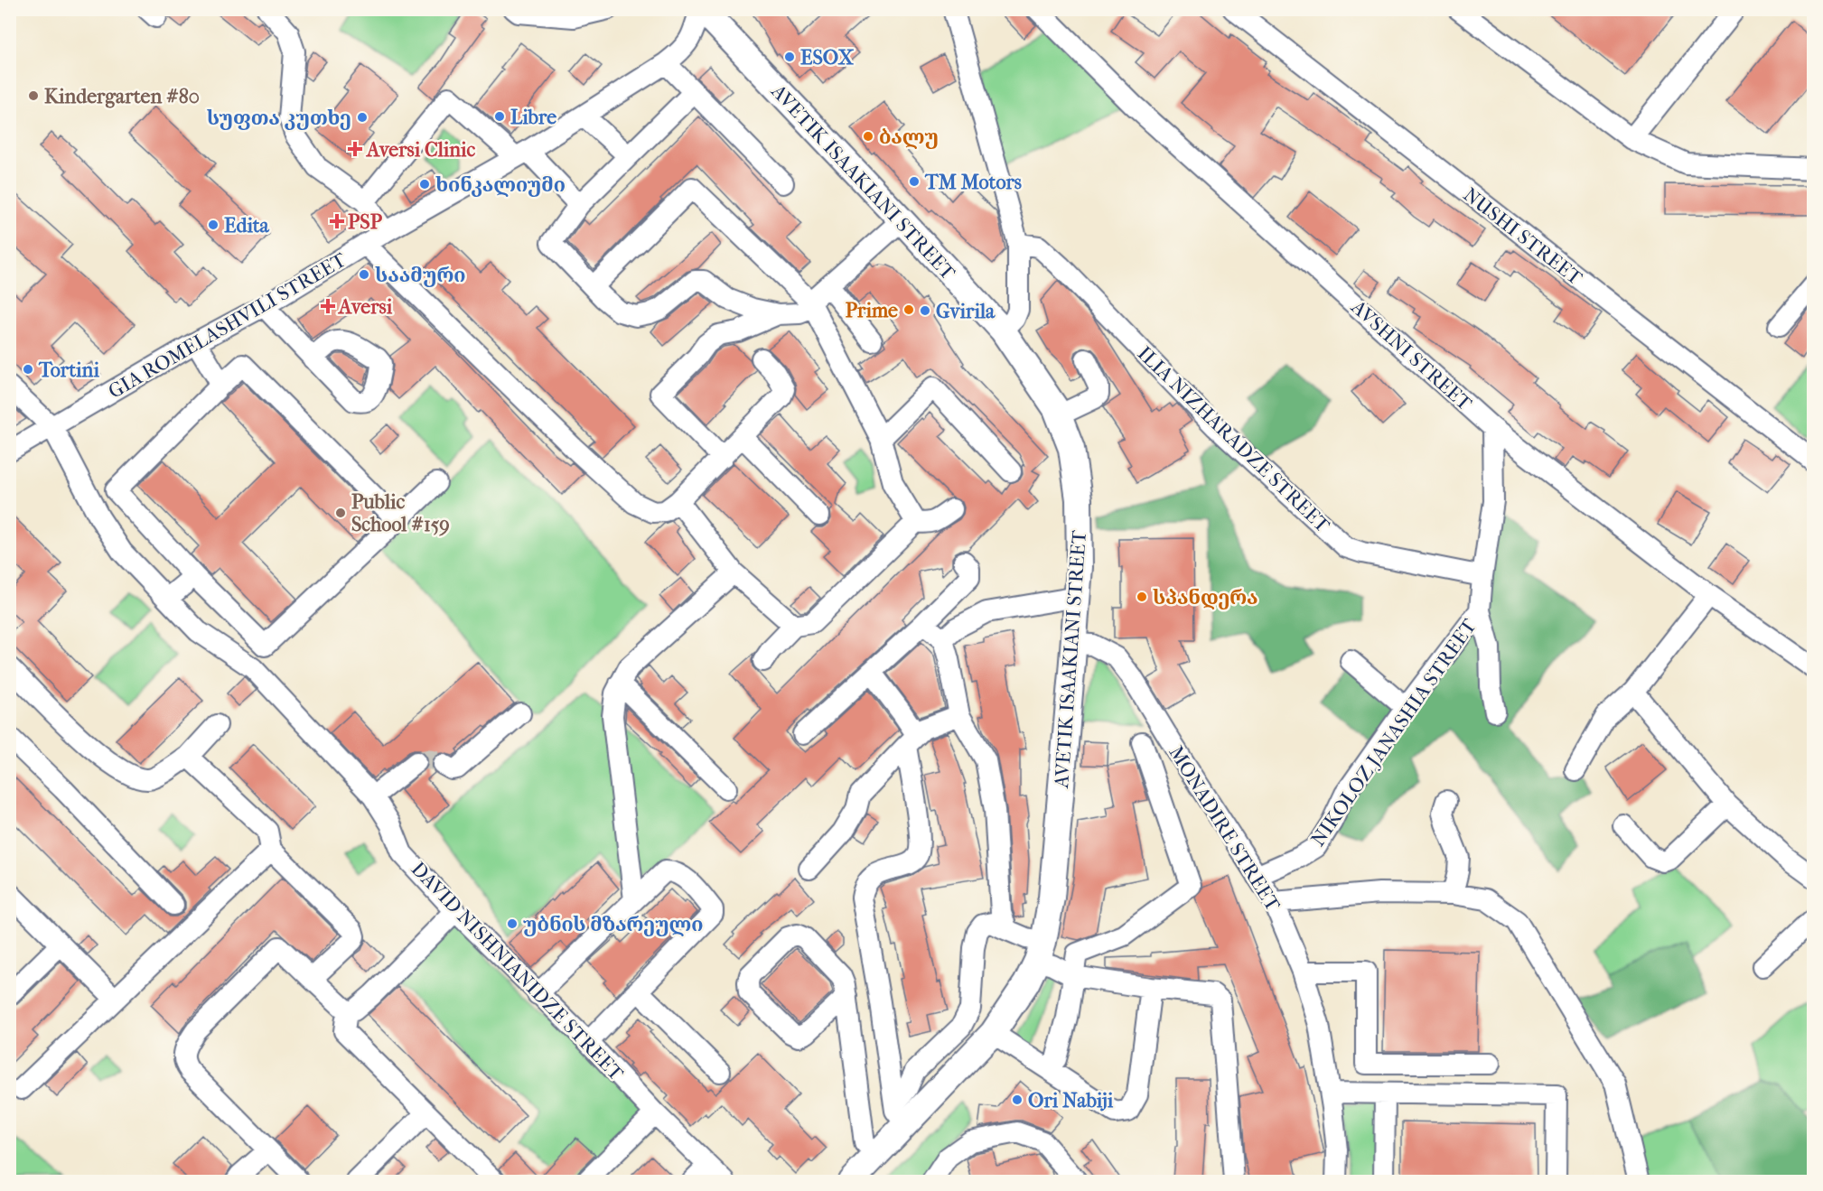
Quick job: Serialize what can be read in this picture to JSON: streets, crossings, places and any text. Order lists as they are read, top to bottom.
{
  "streets": {
    "main road": ["AVETIK ISAAKIANI STREET"],
    "street": [
      "NUSHI STREET",
      "GIA ROMELASHVILI STREET",
      "AVSHNI STREET",
      "ILIA NIZHARADZE STREET",
      "NIKOLOZ JANASHIA STREET",
      "MONADIRE STREET",
      "DAVID NISHNIANIDZE STREET"
    ]
  },
  "crossings": [
    ["AVETIK ISAAKIANI STREET", "GIA ROMELASHVILI STREET"],
    ["AVETIK ISAAKIANI STREET", "MONADIRE STREET"],
    ["GIA ROMELASHVILI STREET", "DAVID NISHNIANIDZE STREET"],
    ["AVSHNI STREET", "NIKOLOZ JANASHIA STREET"],
    ["ILIA NIZHARADZE STREET", "NIKOLOZ JANASHIA STREET"],
    ["NIKOLOZ JANASHIA STREET", "MONADIRE STREET"]
  ],
  "places": {
    "other": [
      "ESOX",
      "Kindergarten #80",
      "Libre",
      "სუფთა კუთხე",
      "ბალუ",
      "TM Motors",
      "ხინკალიუმი",
      "Edita",
      "საამური",
      "Prime",
      "Gvirila",
      "Tortini",
      "Public School #159",
      "სპანდერა",
      "უბნის მზარეული",
      "Ori Nabiji"
    ],
    "health": ["Aversi Clinic", "PSP", "Aversi"]
  }
}
